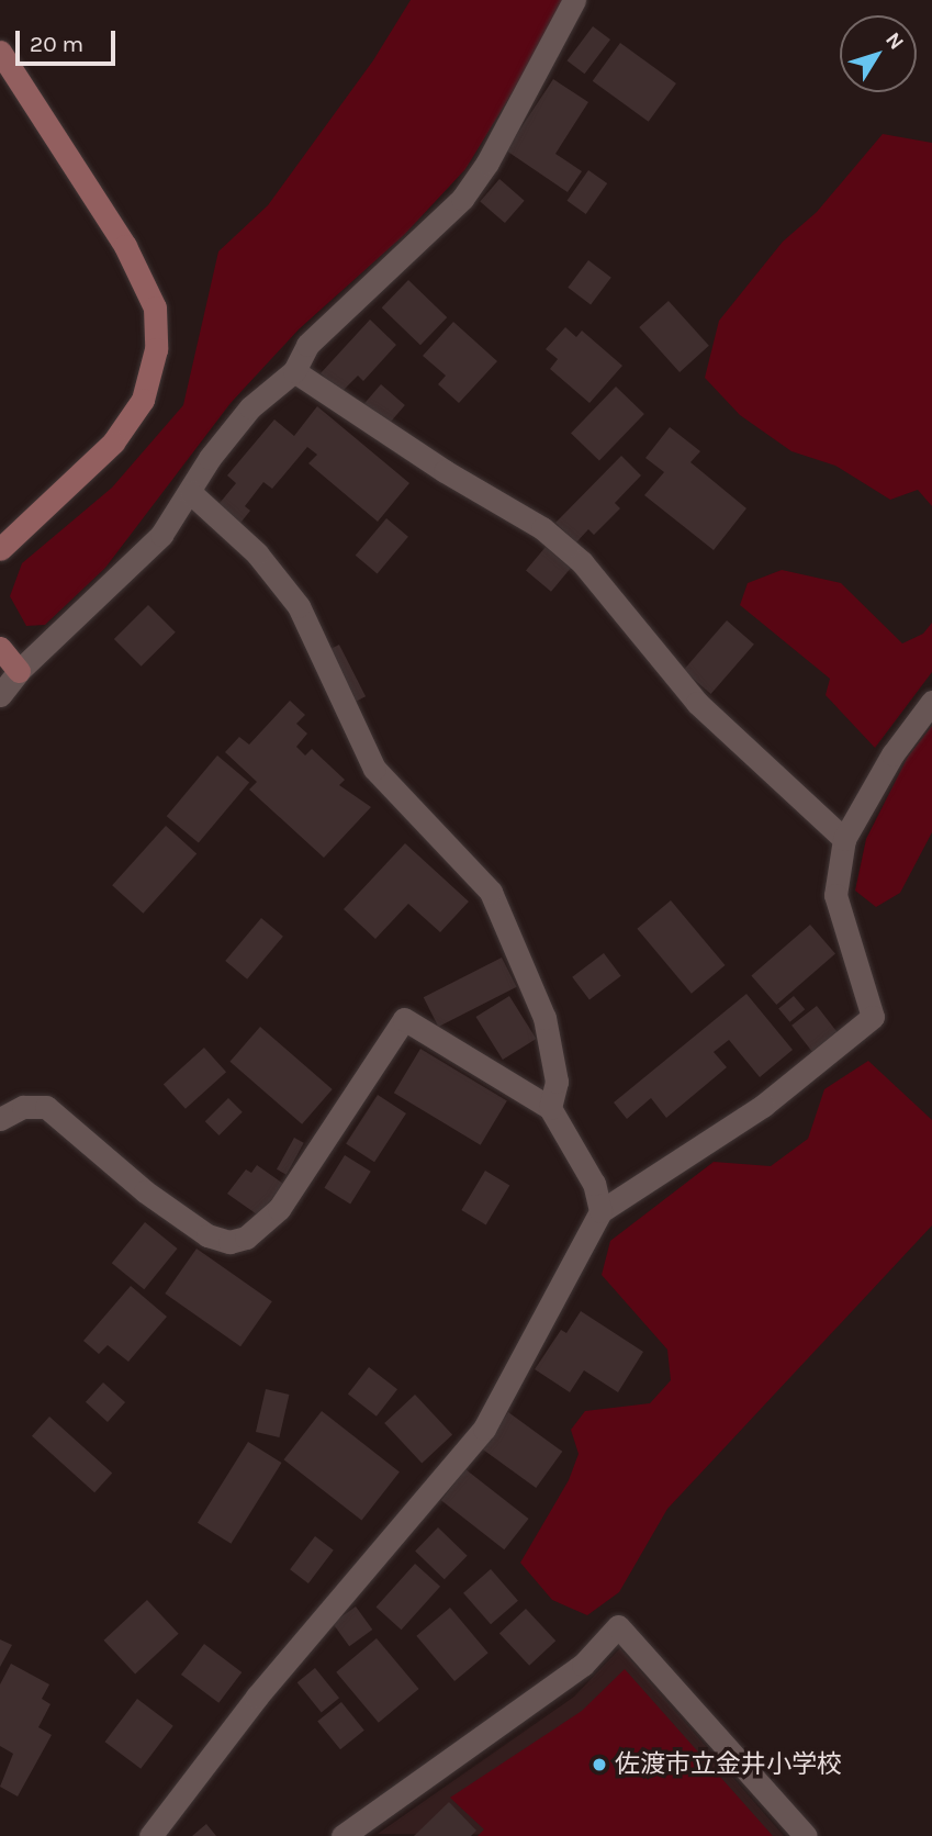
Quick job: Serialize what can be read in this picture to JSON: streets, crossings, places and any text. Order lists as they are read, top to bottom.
{
  "places": ["佐渡市立金井小学校"],
  "scale_bar": "20 m",
  "north": "top right"
}
